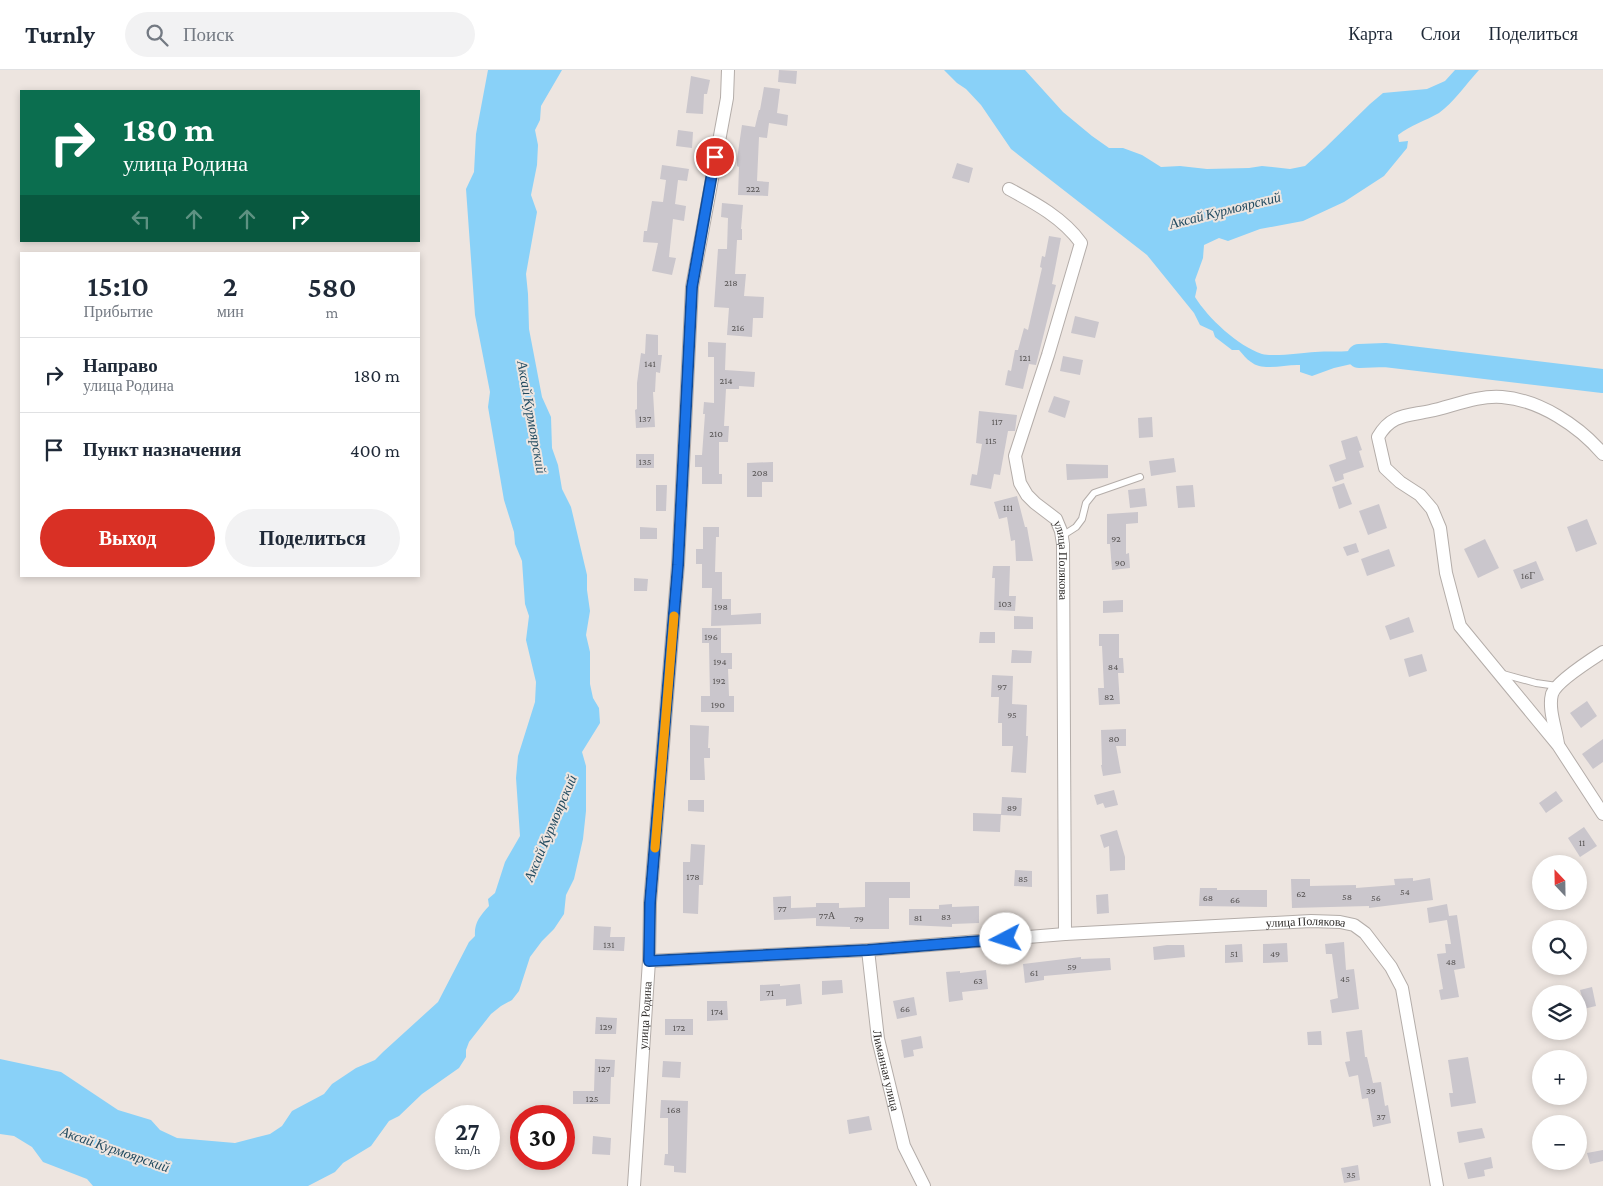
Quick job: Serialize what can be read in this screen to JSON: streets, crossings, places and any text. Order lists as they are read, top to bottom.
{
  "streets": {
    "street": ["улица Полякова", "улица Родина", "Лиманная улица"]
  },
  "crossings": [
    ["улица Полякова", "улица Родина"],
    ["улица Полякова", "Лиманная улица"]
  ],
  "water": ["Аксай Курмоярский"],
  "house_numbers": [
    "222",
    "218",
    "216",
    "121",
    "141",
    "214",
    "137",
    "117",
    "210",
    "115",
    "135",
    "208",
    "111",
    "92",
    "90",
    "16Г",
    "103",
    "198",
    "196",
    "194",
    "84",
    "192",
    "97",
    "82",
    "190",
    "95",
    "80",
    "89",
    "11",
    "178",
    "85",
    "54",
    "62",
    "58",
    "68",
    "56",
    "66",
    "77",
    "77А",
    "83",
    "81",
    "79",
    "131",
    "51",
    "49",
    "48",
    "59",
    "61",
    "45",
    "63",
    "71",
    "66",
    "174",
    "129",
    "172",
    "127",
    "39",
    "125",
    "168",
    "37",
    "35"
  ],
  "north": "top",
  "page": {
    "header": "Turnly",
    "search": "Поиск",
    "nav": ["Карта", "Слои", "Поделиться"],
    "turn": ["180 m", "улица Родина"],
    "eta": [
      "15:10",
      "Прибытие",
      "2",
      "мин",
      "580",
      "m"
    ],
    "list": [
      {
        "name": "Направо",
        "note": "улица Родина",
        "value": "180 m"
      },
      {
        "name": "Пункт назначения",
        "value": "400 m"
      }
    ],
    "buttons": ["Выход", "Поделиться"],
    "map_buttons": ["+", "−"],
    "speed": "27 km/h",
    "limit": "30"
  }
}
